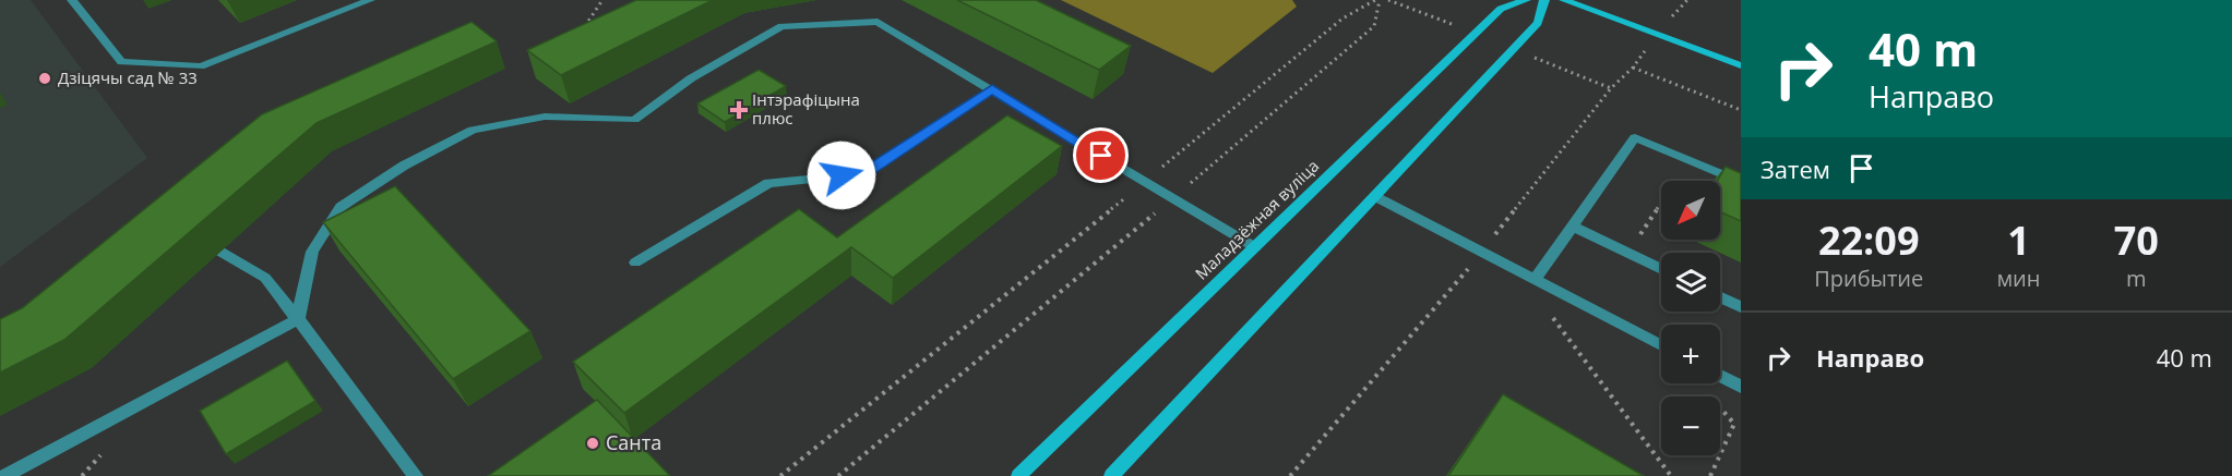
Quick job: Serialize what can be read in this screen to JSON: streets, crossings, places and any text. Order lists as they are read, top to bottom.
{
  "streets": {
    "main road": ["Маладзёжная вуліца"]
  },
  "places": {
    "other": ["Дзіцячы сад № 33", "Санта"],
    "health": ["Інтэрафіцына плюс"]
  },
  "north": "bottom left",
  "page": {
    "turn": ["40 m", "Направо"],
    "then": "Затем",
    "map_buttons": ["+", "−"],
    "eta": [
      "22:09",
      "Прибытие",
      "1",
      "мин",
      "70",
      "m"
    ],
    "list": [
      {
        "name": "Направо",
        "value": "40 m"
      }
    ]
  }
}
